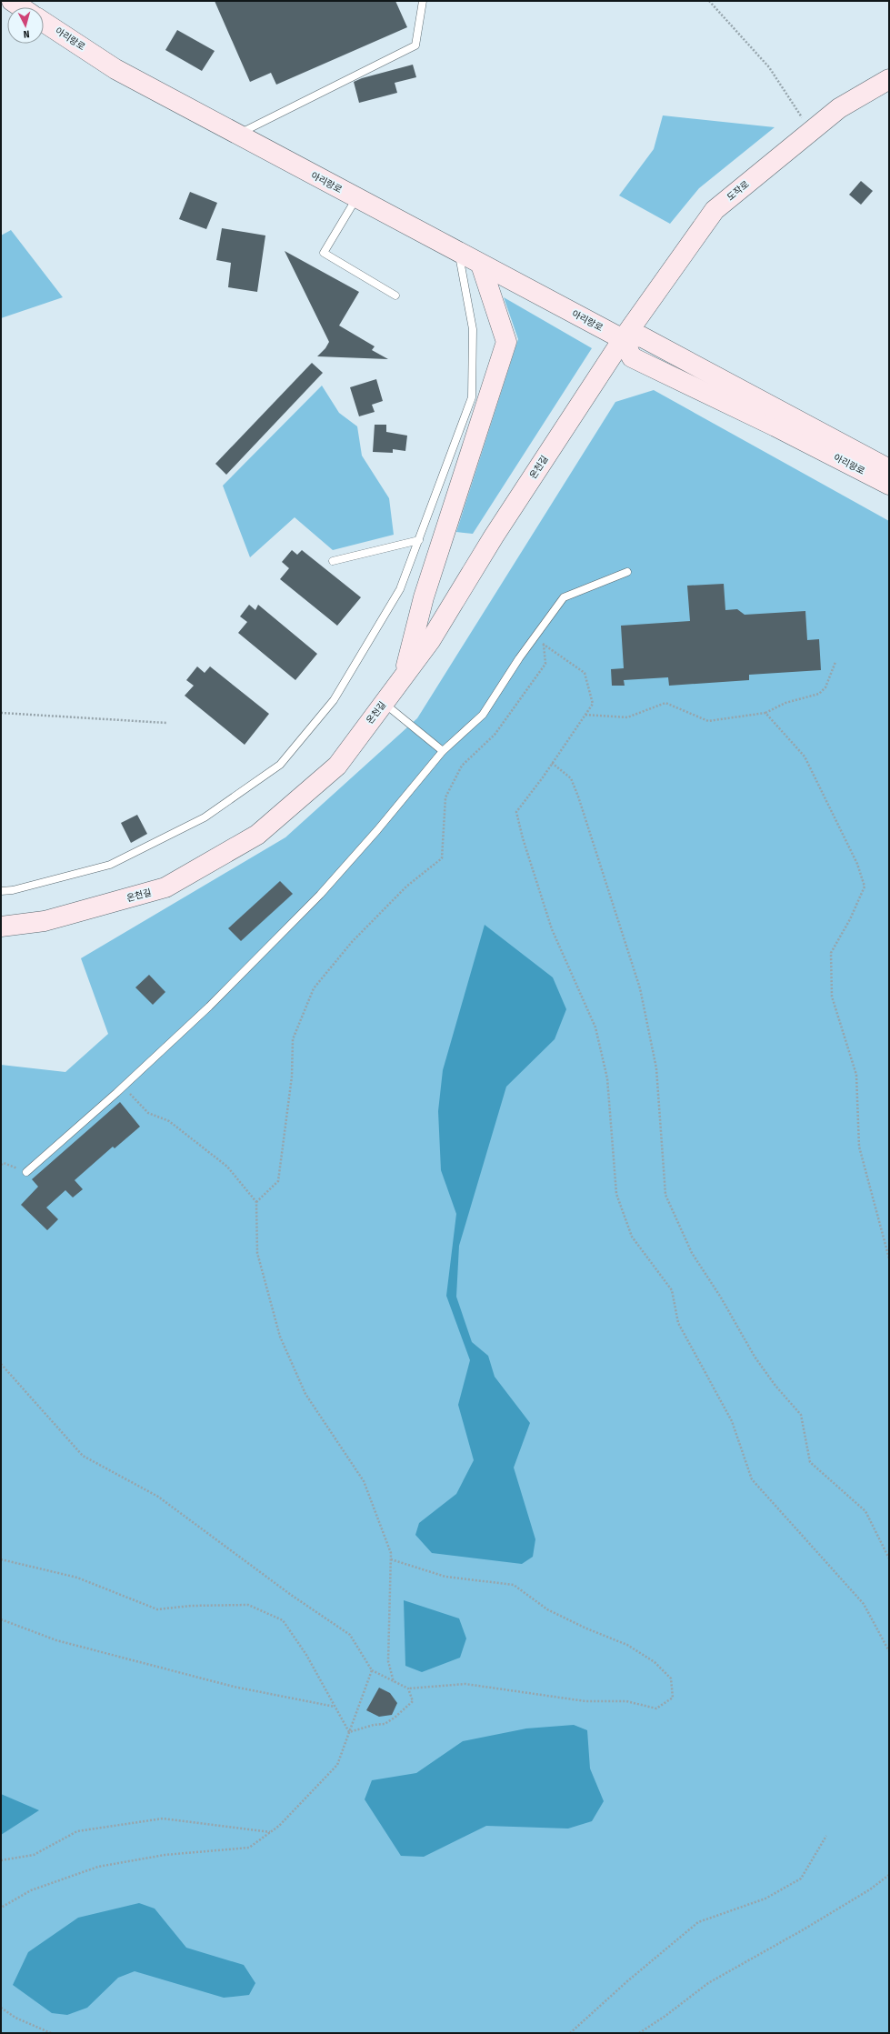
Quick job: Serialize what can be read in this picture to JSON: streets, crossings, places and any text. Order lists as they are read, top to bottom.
{
  "streets": {
    "main road": ["아리랑로", "도작로", "온천길"]
  },
  "crossings": [
    ["아리랑로", "도작로"],
    ["아리랑로", "온천길"],
    ["도작로", "온천길"]
  ],
  "north": "bottom"
}
